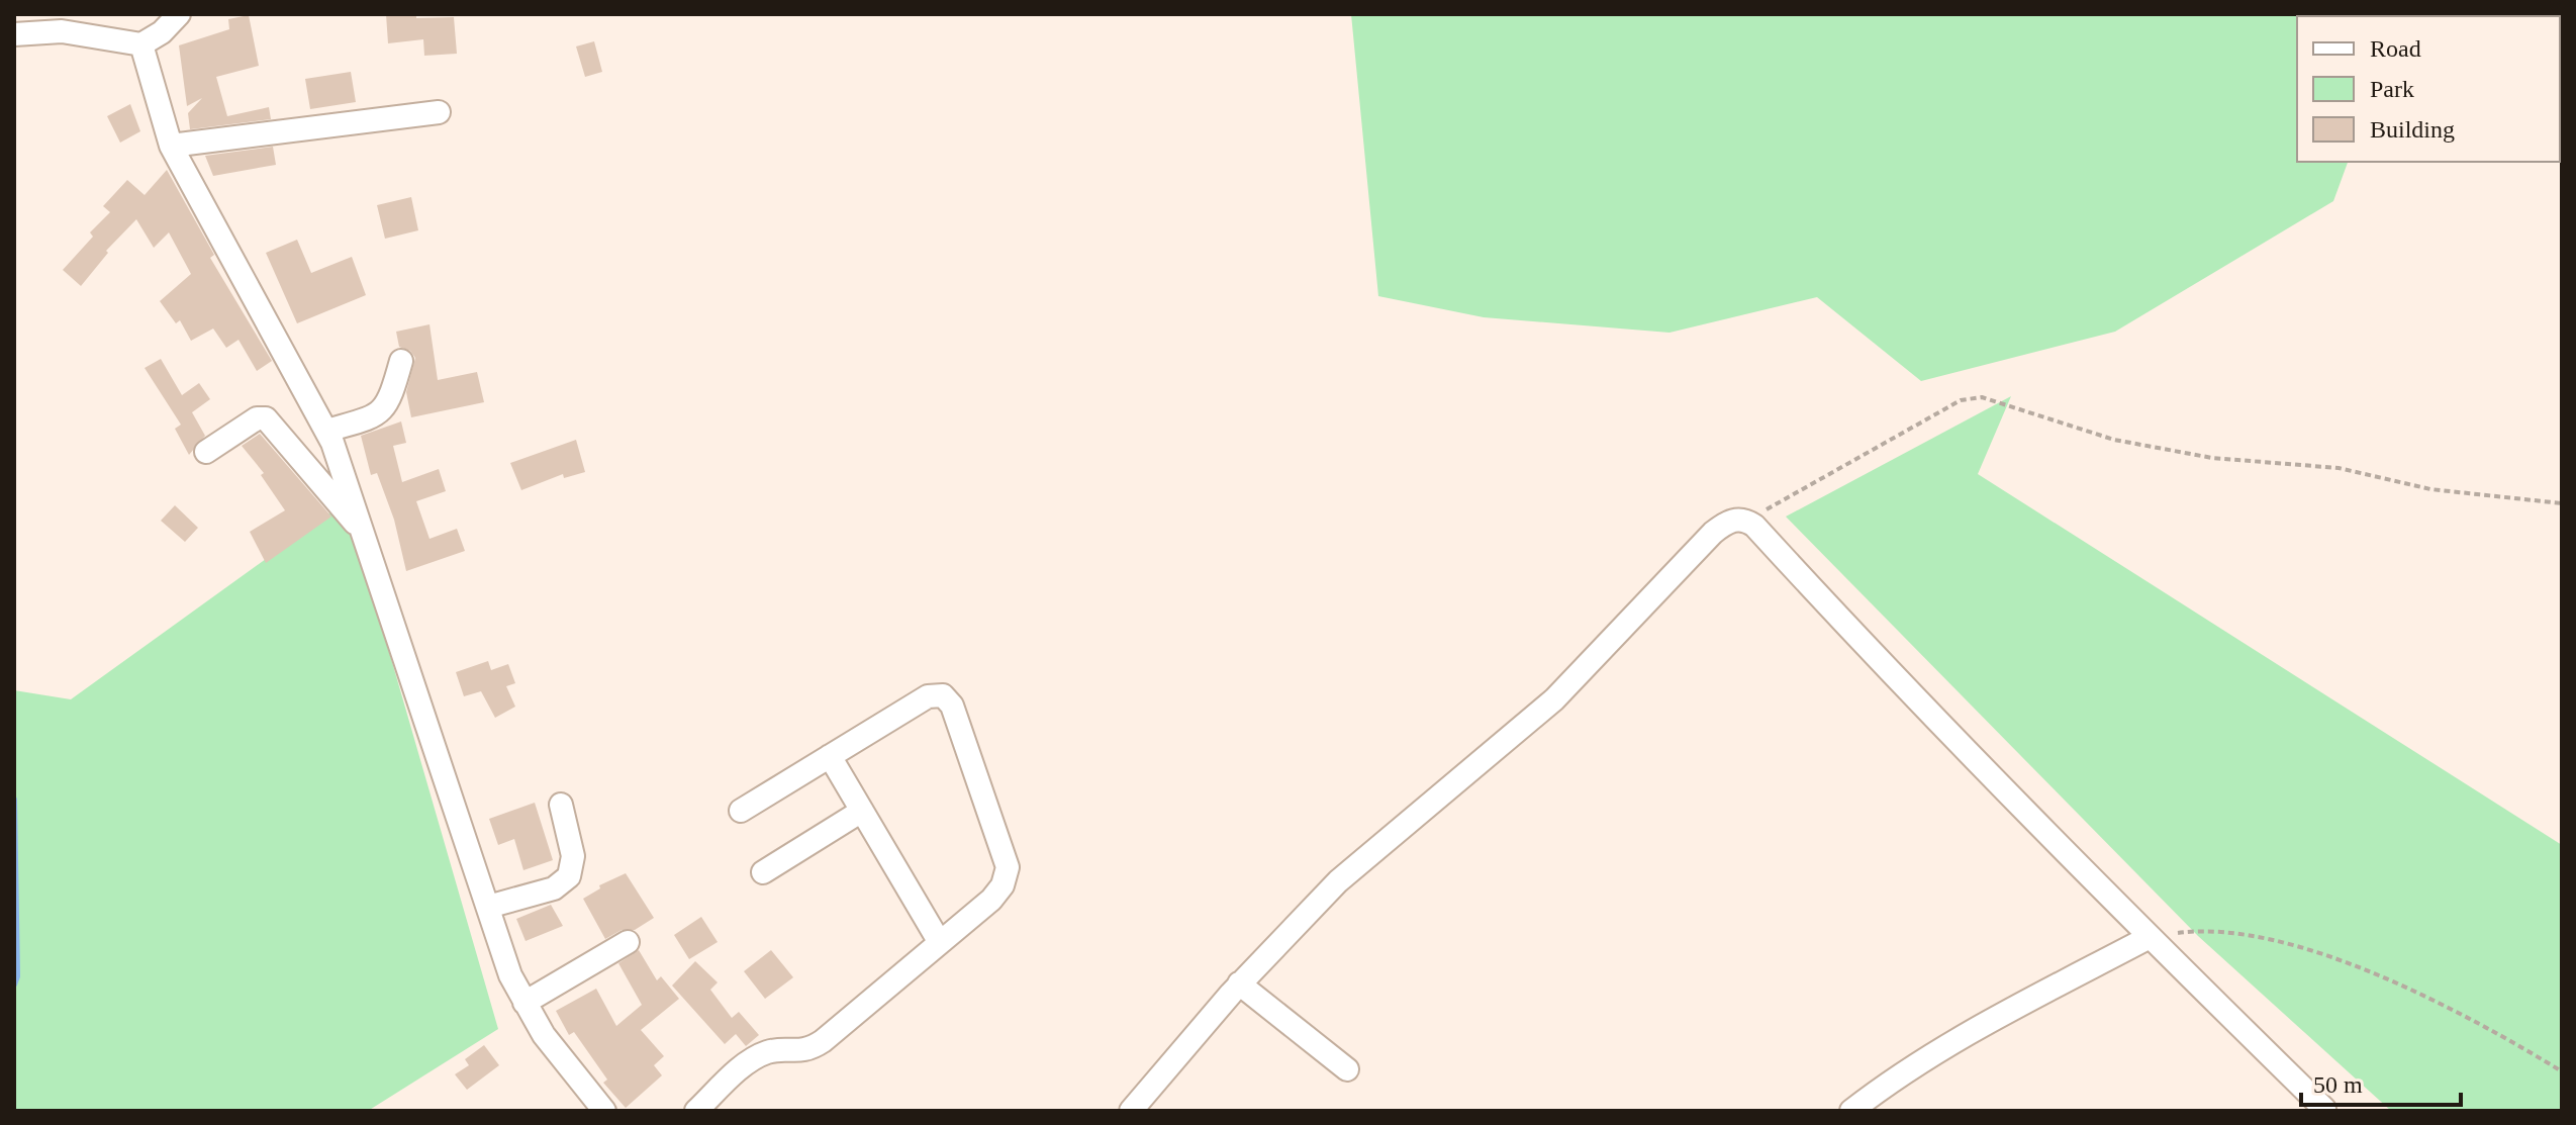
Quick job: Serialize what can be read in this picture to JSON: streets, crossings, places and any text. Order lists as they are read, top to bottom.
{
  "legend": ["Road", "Park", "Building"],
  "scale_bar": "50 m"
}
